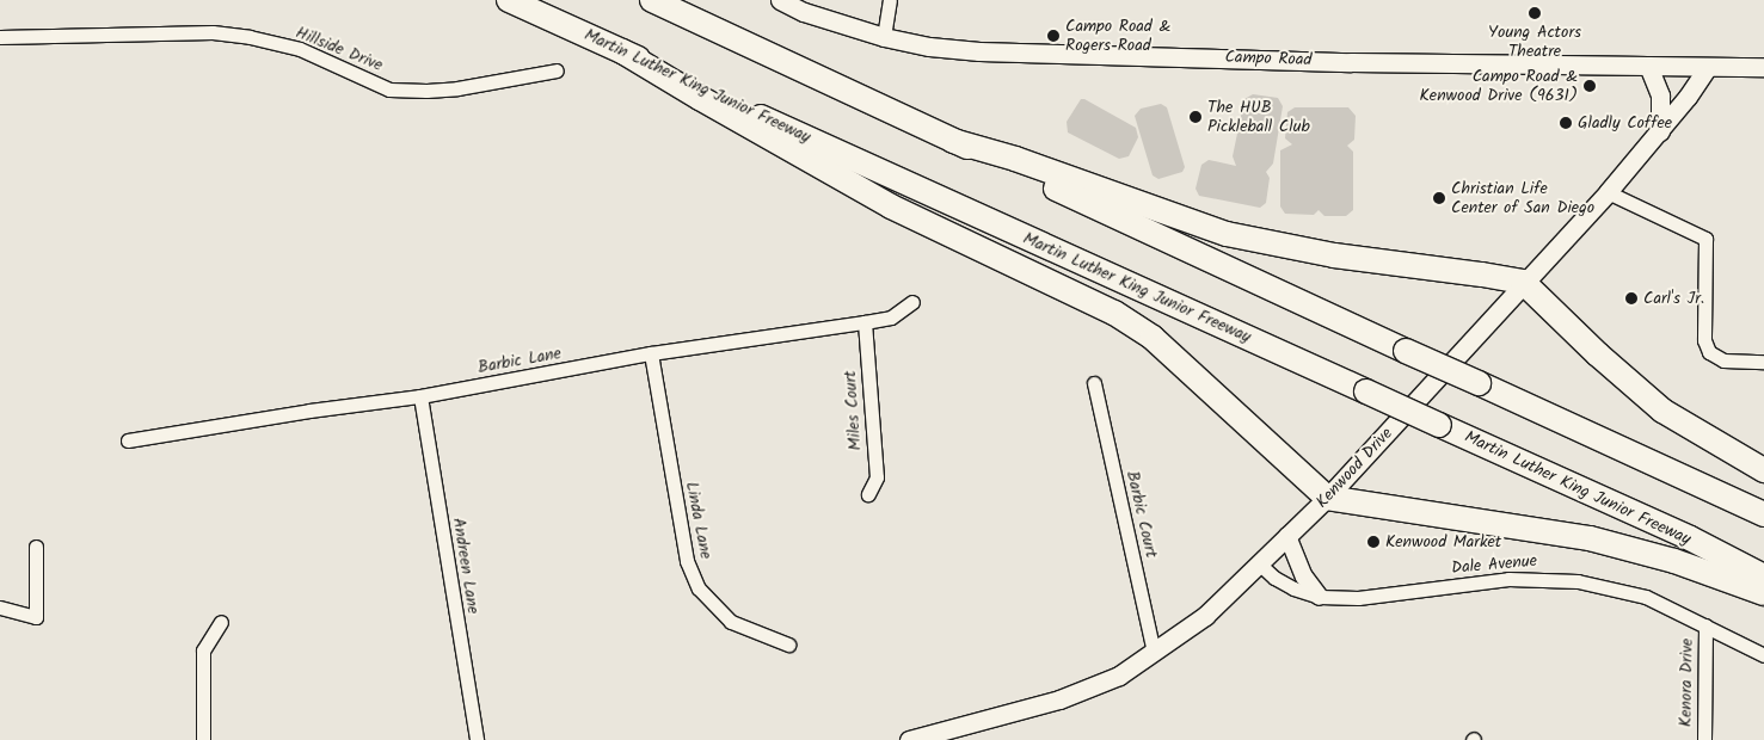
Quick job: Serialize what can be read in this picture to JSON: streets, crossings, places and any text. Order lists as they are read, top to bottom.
{
  "streets": {
    "highway": ["Martin Luther King Junior Freeway"],
    "main road": ["Campo Road", "Kenwood Drive"],
    "street": [
      "Hillside Drive",
      "Barbic Lane",
      "Miles Court",
      "Barbic Court",
      "Linda Lane",
      "Dale Avenue",
      "Andreen Lane",
      "Kenora Drive"
    ]
  },
  "crossings": [
    ["Campo Road", "Kenwood Drive"],
    ["Barbic Lane", "Miles Court"],
    ["Barbic Lane", "Linda Lane"],
    ["Barbic Lane", "Andreen Lane"],
    ["Kenwood Drive", "Barbic Court"],
    ["Kenwood Drive", "Dale Avenue"],
    ["Dale Avenue", "Kenora Drive"]
  ],
  "places": [
    "Young Actors Theatre",
    "Campo Road & Rogers Road",
    "Campo Road & Kenwood Drive (9631)",
    "The HUB Pickleball Club",
    "Gladly Coffee",
    "Christian Life Center of San Diego",
    "Carl's Jr.",
    "Kenwood Market"
  ]
}
